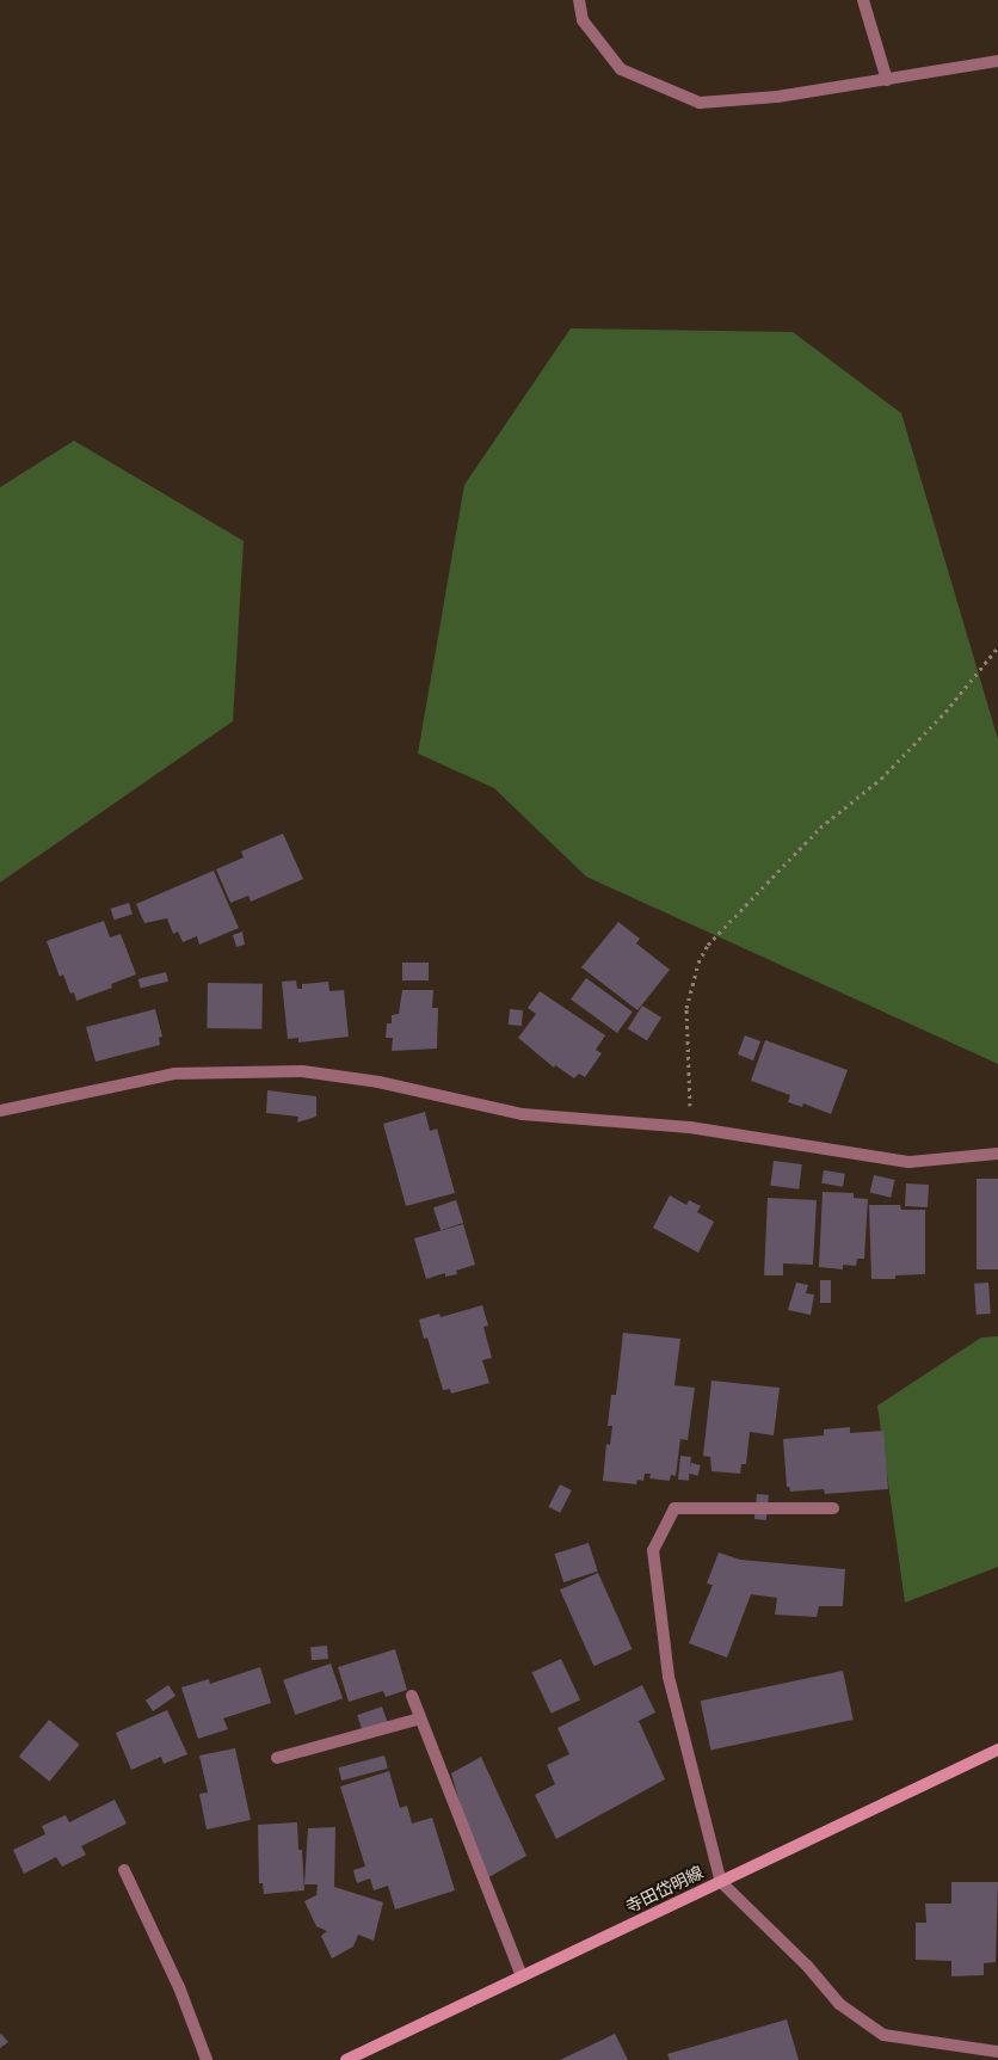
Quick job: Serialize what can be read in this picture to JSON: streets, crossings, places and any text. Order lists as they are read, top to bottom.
{
  "streets": {
    "main road": ["寺田岱明線"]
  }
}
